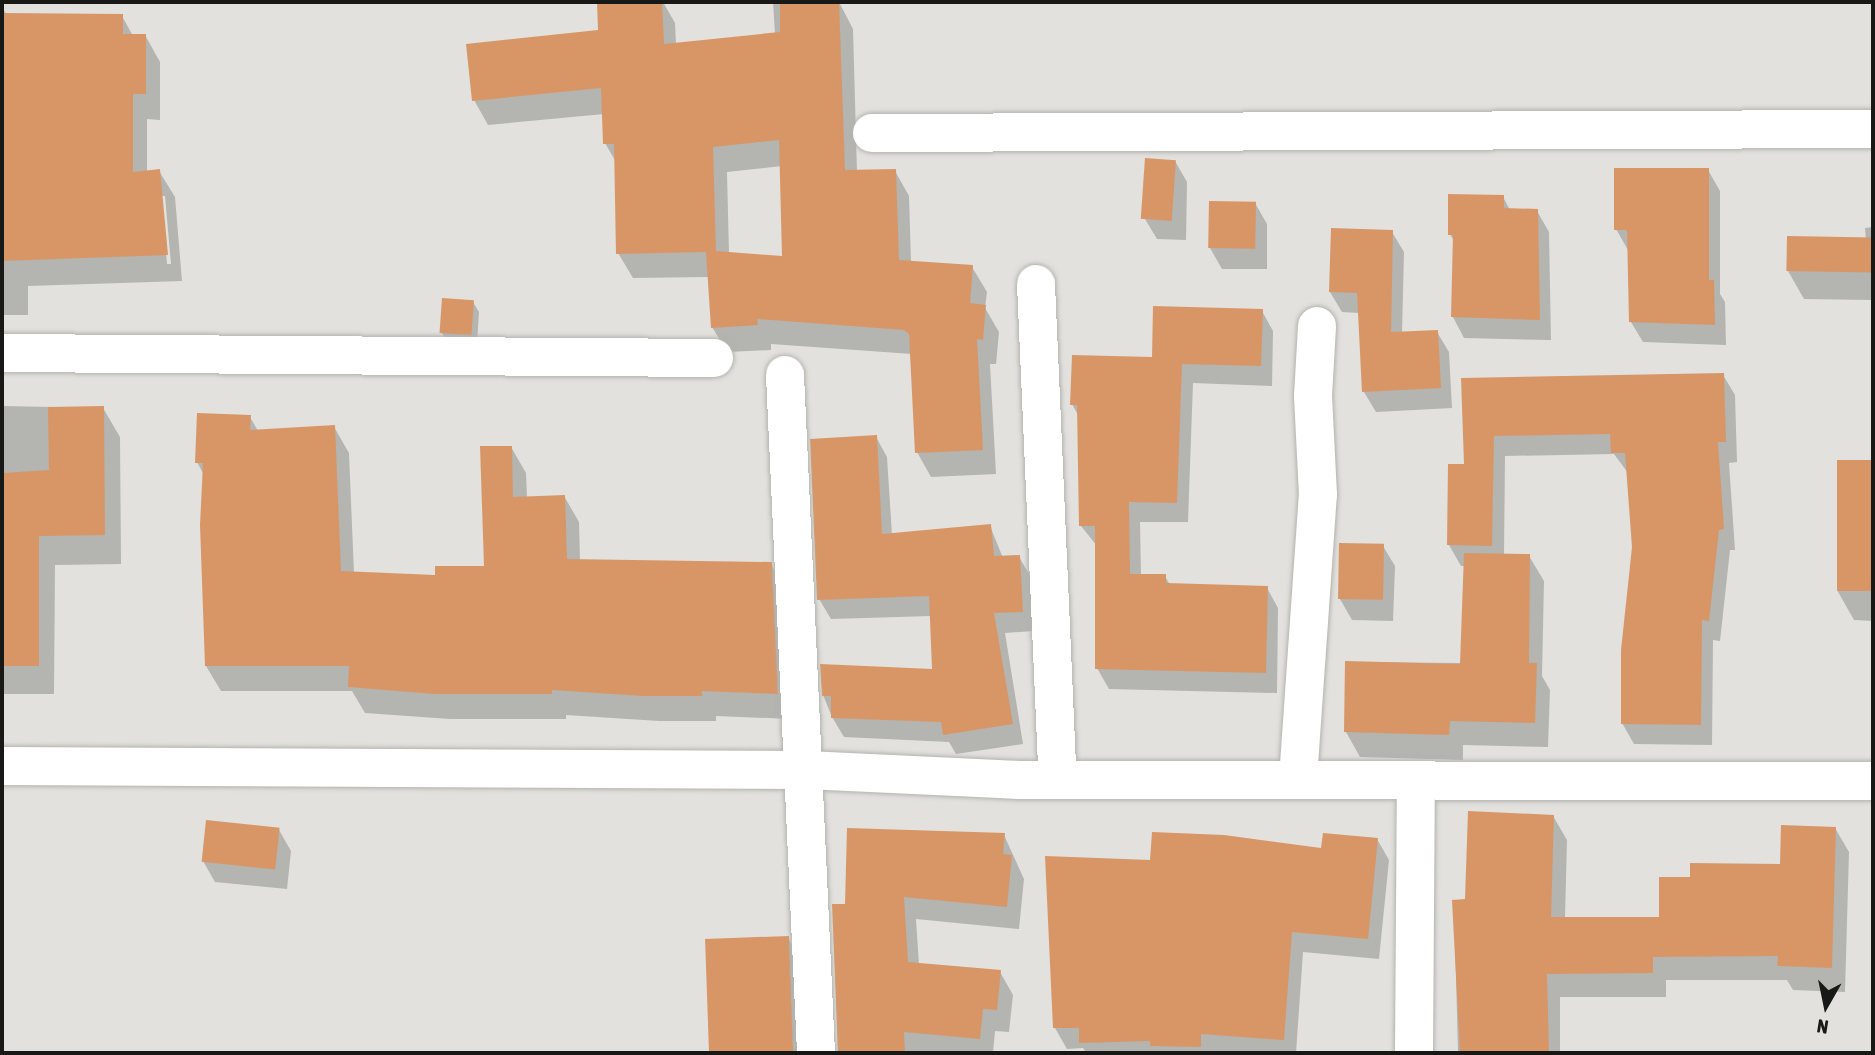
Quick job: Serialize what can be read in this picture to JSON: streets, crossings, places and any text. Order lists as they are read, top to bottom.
{
  "north": "bottom"
}
